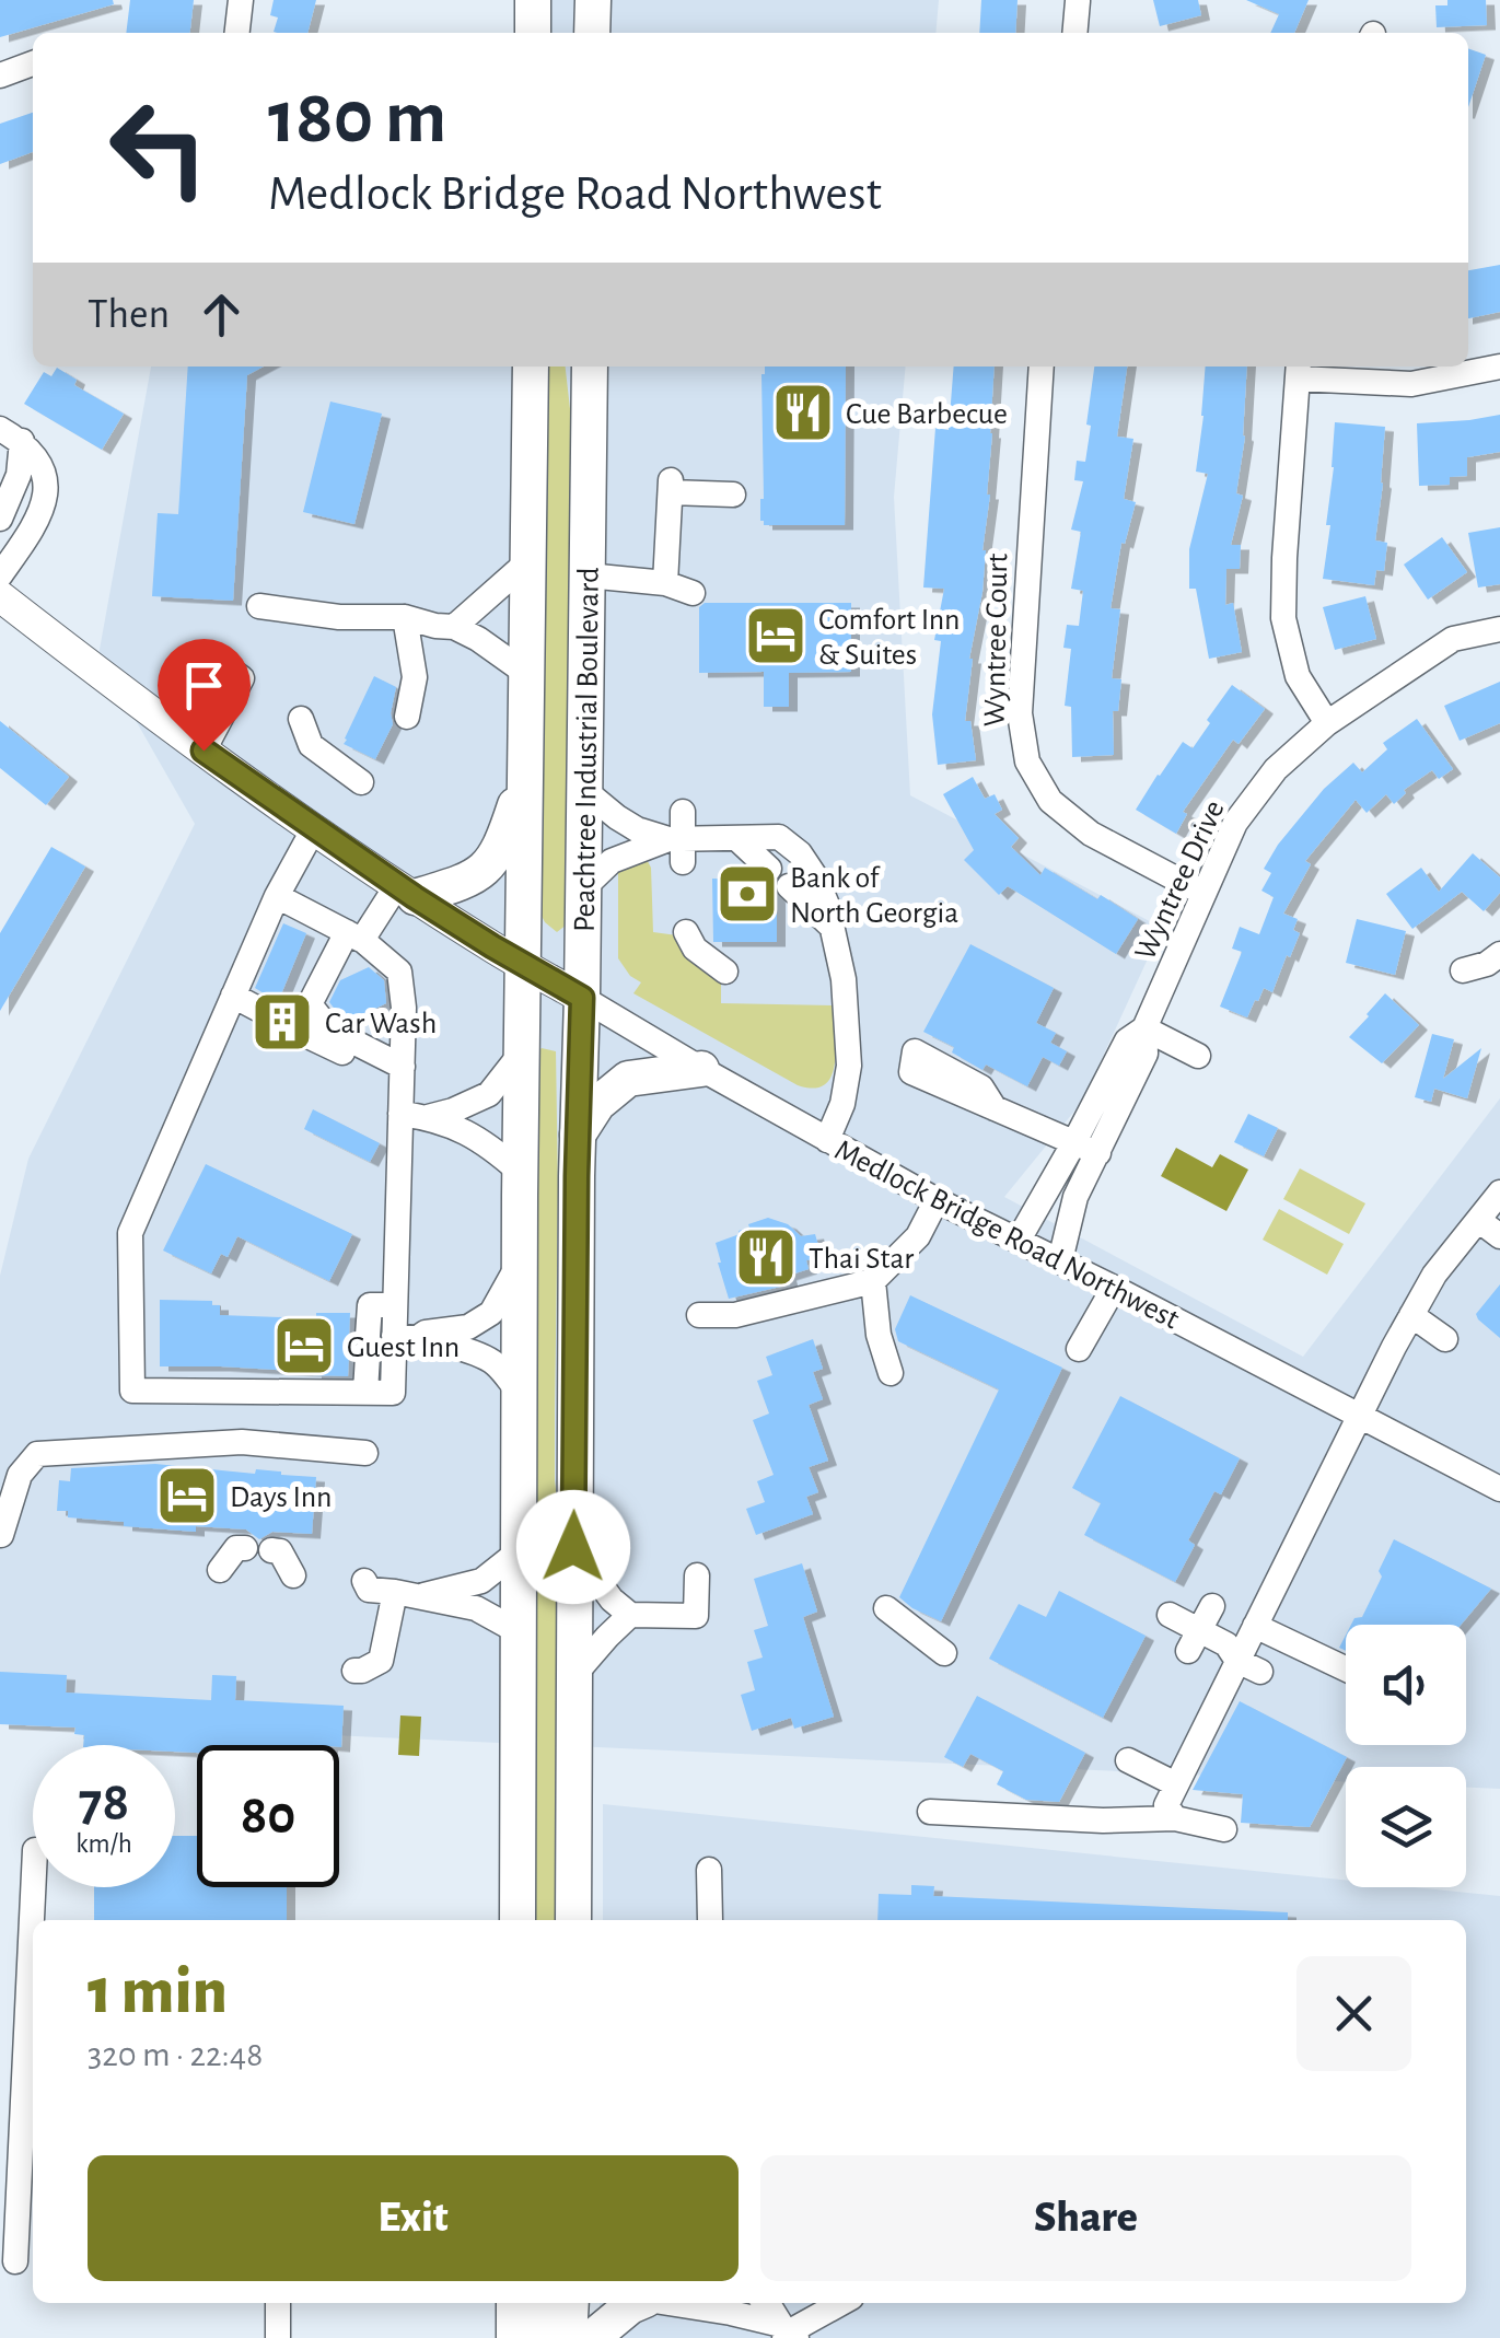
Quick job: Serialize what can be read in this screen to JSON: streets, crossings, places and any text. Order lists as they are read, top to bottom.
{
  "streets": {
    "highway": ["Peachtree Industrial Boulevard"],
    "main road": ["Medlock Bridge Road Northwest"],
    "street": ["Wyntree Court", "Wyntree Drive"]
  },
  "crossings": [
    ["Wyntree Court", "Wyntree Drive"],
    ["Peachtree Industrial Boulevard", "Medlock Bridge Road Northwest"],
    ["Wyntree Drive", "Medlock Bridge Road Northwest"]
  ],
  "places": {
    "restaurant": ["Cue Barbecue", "Thai Star"],
    "hotel": ["Comfort Inn & Suites", "Guest Inn", "Days Inn"],
    "bank": ["Bank of North Georgia"],
    "building": ["Car Wash"]
  },
  "page": {
    "turn": ["180 m", "Medlock Bridge Road Northwest"],
    "then": "Then",
    "speed": "78 km/h",
    "limit": "80",
    "heading": ["1 min", "320 m · 22:48"],
    "buttons": ["Exit", "Share"]
  }
}
